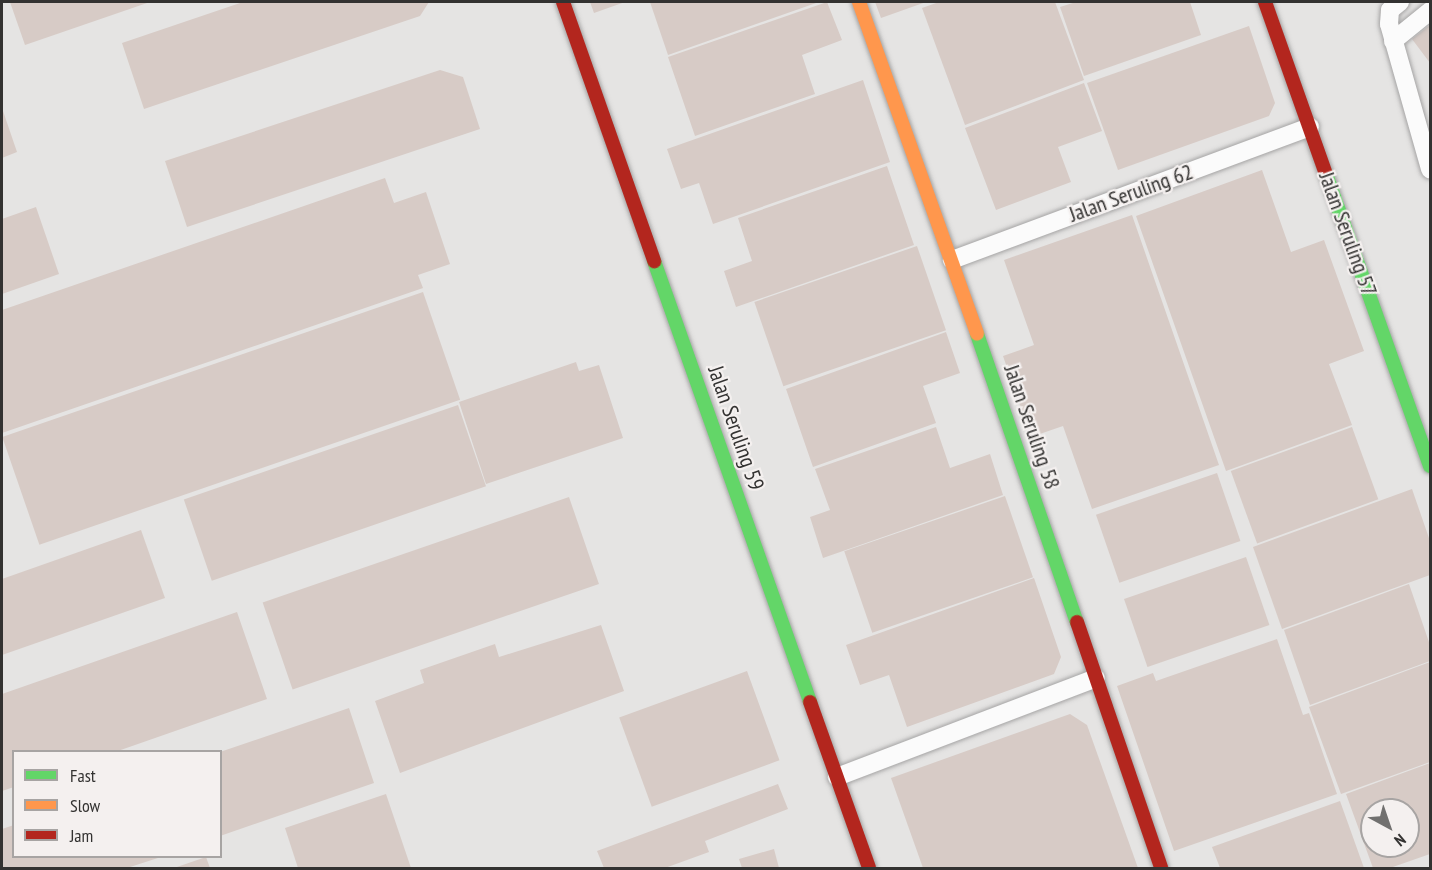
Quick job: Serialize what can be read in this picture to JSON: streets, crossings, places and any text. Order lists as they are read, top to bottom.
{
  "streets": {
    "street": [
      "Jalan Seruling 62",
      "Jalan Seruling 57",
      "Jalan Seruling 58",
      "Jalan Seruling 59"
    ]
  },
  "crossings": [
    ["Jalan Seruling 62", "Jalan Seruling 57"],
    ["Jalan Seruling 62", "Jalan Seruling 58"]
  ],
  "legend": ["Fast", "Slow", "Jam"],
  "north": "bottom right"
}
